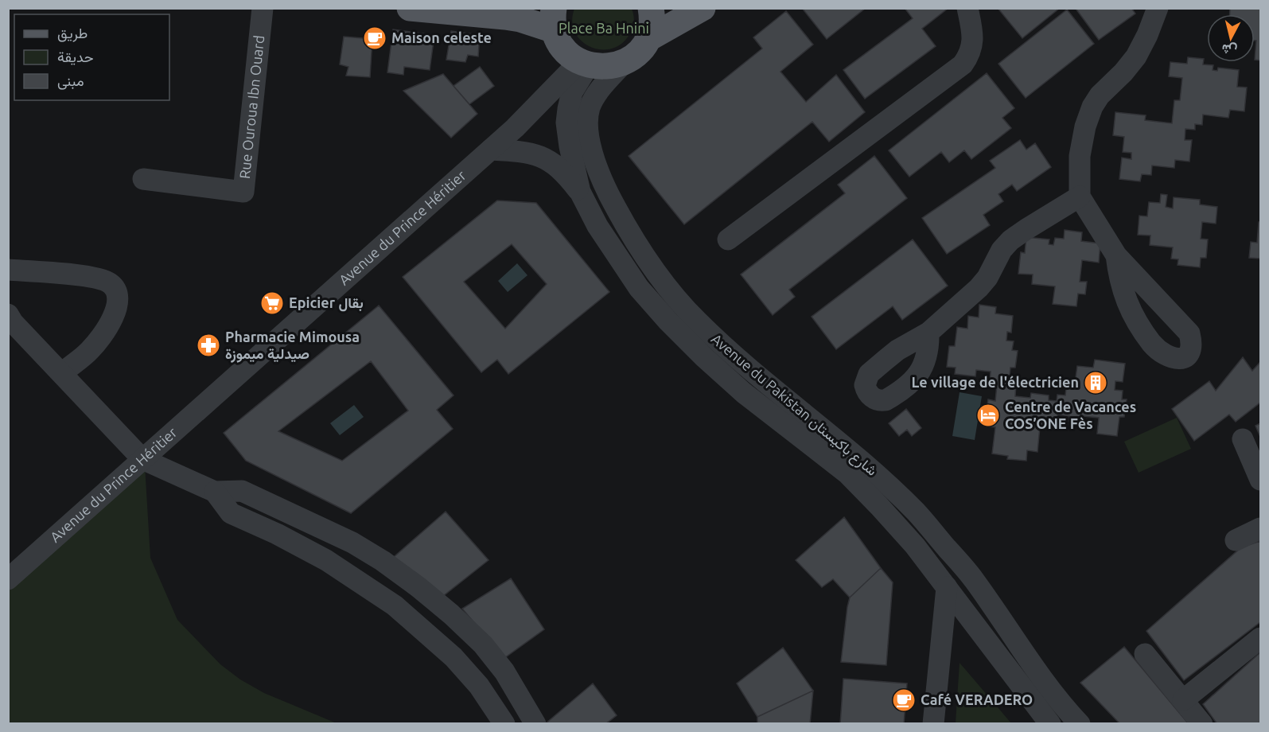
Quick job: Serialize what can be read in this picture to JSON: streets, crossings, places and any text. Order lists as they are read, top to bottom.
{
  "streets": {
    "street": ["Rue Ouroua Ibn Ouard", "Avenue du Prince Héritier", "Avenue du Pakistan شارع باكيستان"]
  },
  "crossings": [
    ["Avenue du Prince Héritier", "Avenue du Pakistan شارع باكيستان"]
  ],
  "parks": ["Place Ba Hnini"],
  "places": {
    "cafe": ["Maison celeste", "Café VERADERO"],
    "supermarket": ["Epicier بقال"],
    "pharmacy": ["Pharmacie Mimousa صيدلية ميموزة"],
    "building": ["Le village de l'électricien"],
    "hotel": ["Centre de Vacances COS’ONE Fès"]
  },
  "legend": ["طريق", "حديقة", "مبنى"],
  "north": "bottom"
}
